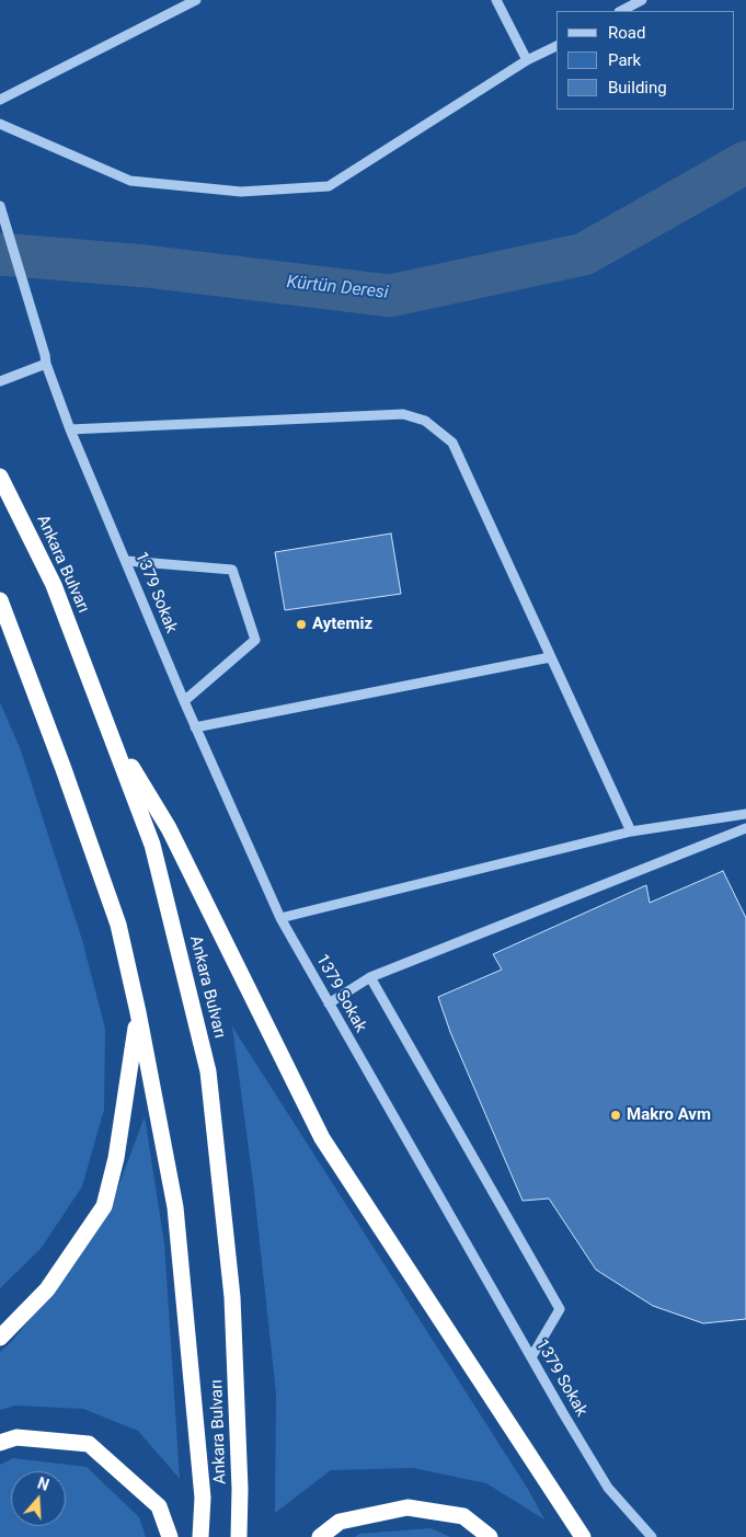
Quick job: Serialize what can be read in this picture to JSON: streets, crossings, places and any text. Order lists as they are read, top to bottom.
{
  "streets": {
    "highway": ["Ankara Bulvarı"],
    "street": ["1379 Sokak"]
  },
  "water": ["Kürtün Deresi"],
  "places": ["Aytemiz", "Makro Avm"],
  "legend": ["Road", "Park", "Building"],
  "north": "top"
}
